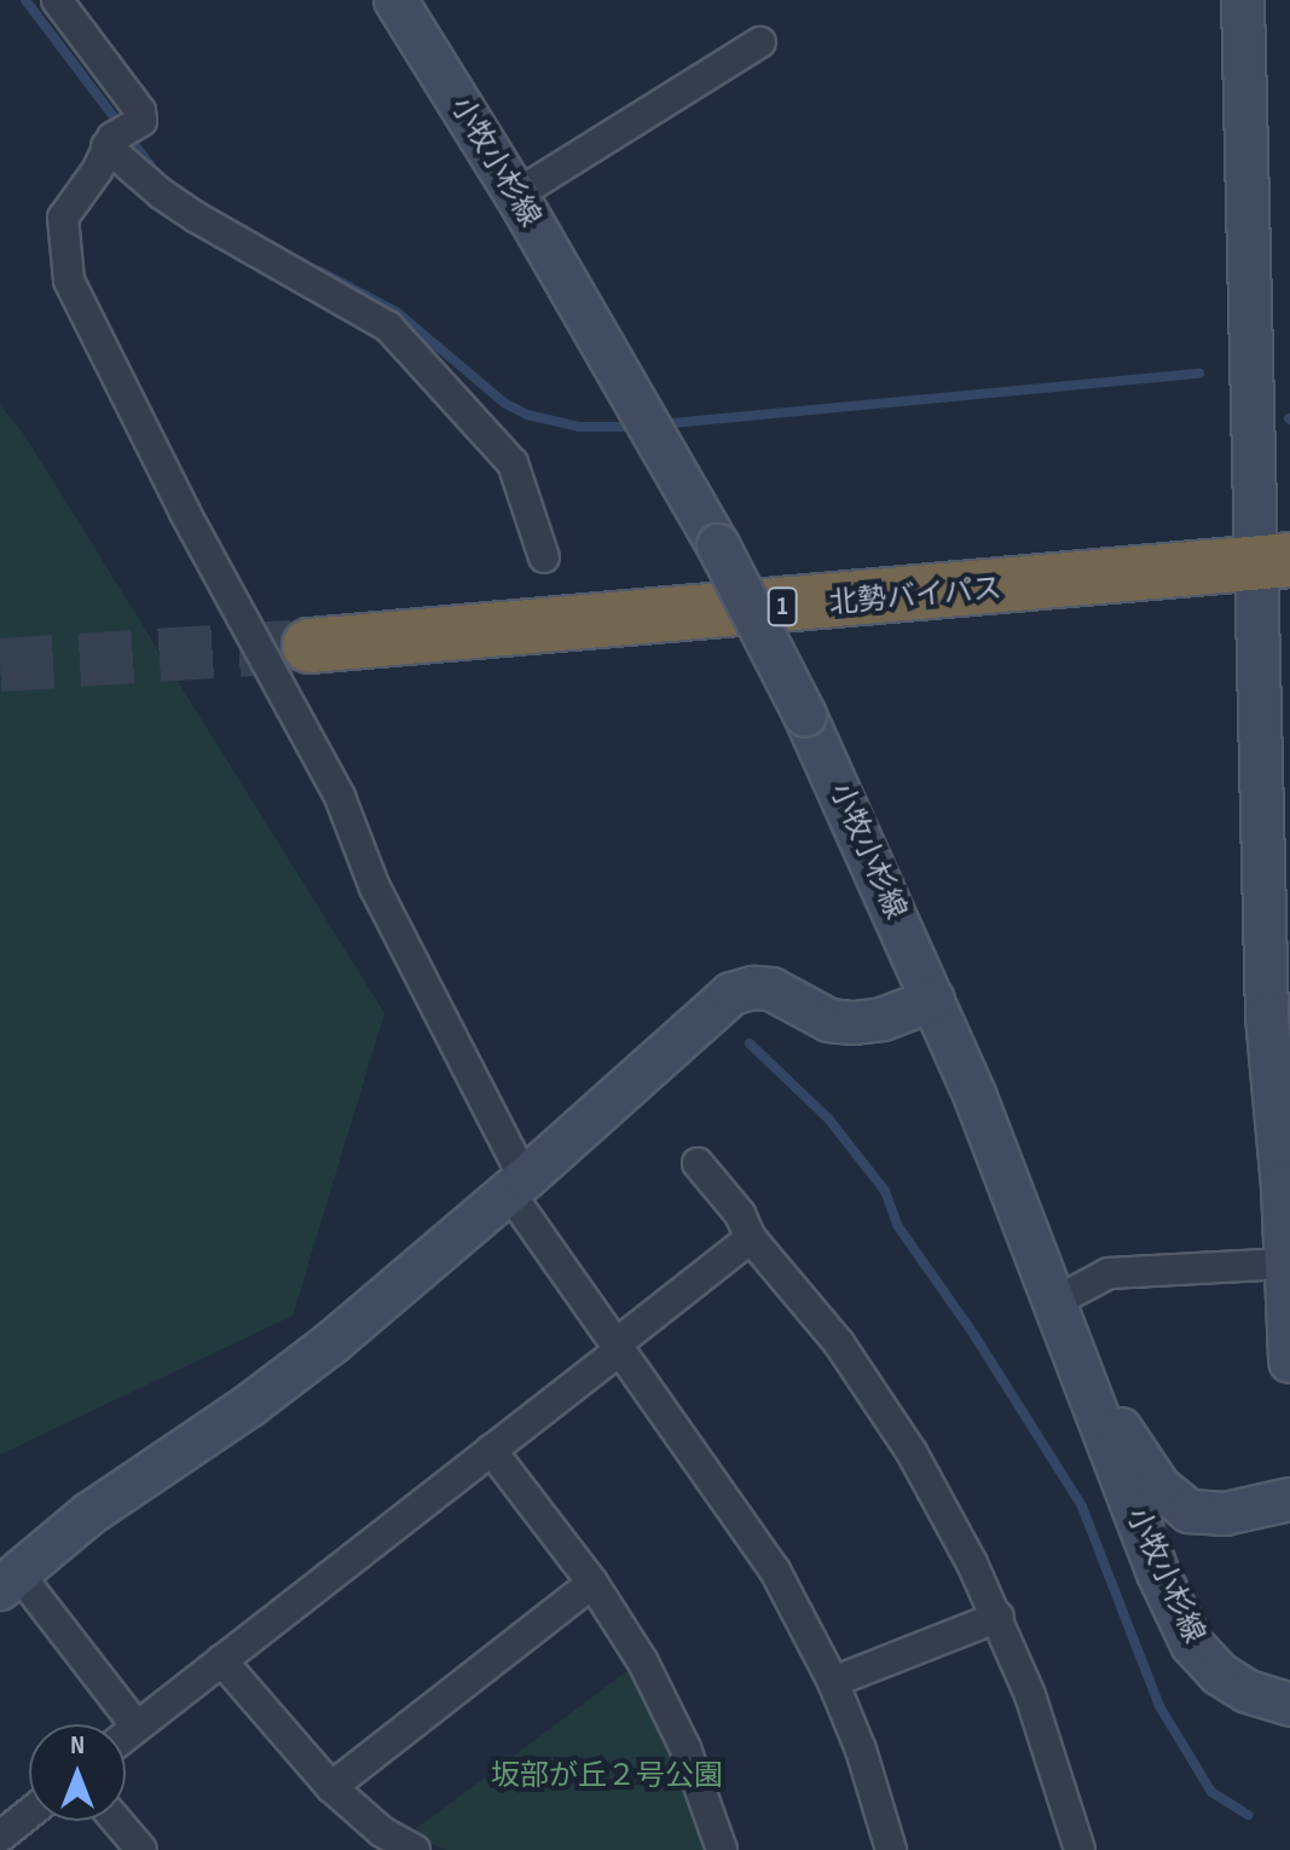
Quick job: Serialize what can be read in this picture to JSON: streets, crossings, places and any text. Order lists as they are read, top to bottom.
{
  "streets": {
    "highway": ["北勢バイパス", "1"],
    "street": ["小牧小杉線"]
  },
  "parks": ["坂部が丘２号公園"],
  "north": "top"
}
